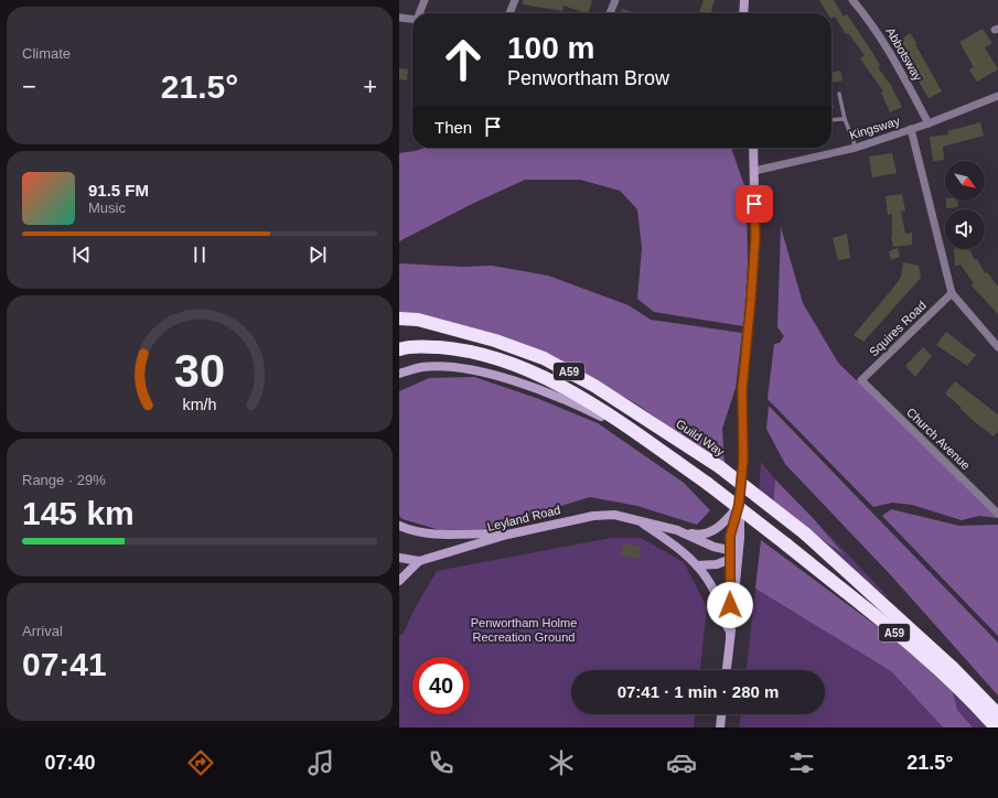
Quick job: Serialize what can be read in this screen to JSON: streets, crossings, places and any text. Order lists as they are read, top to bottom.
{
  "streets": {
    "highway": ["A59", "Guild Way"],
    "main road": ["Leyland Road"],
    "street": [
      "Abbotsway",
      "Kingsway",
      "Squires Road",
      "Church Avenue"
    ]
  },
  "crossings": [
    ["Abbotsway", "Kingsway"],
    ["Squires Road", "Church Avenue"]
  ],
  "parks": ["Penwortham Holme Recreation Ground"],
  "north": "bottom right",
  "page": {
    "tile": [
      "Climate",
      ["Range · 29%", "145 km"],
      ["Arrival", "07:41"]
    ],
    "turn": ["100 m", "Penwortham Brow"],
    "heat": ["−", "21.5°", "+"],
    "then": "Then",
    "song": ["91.5 FM", "Music"],
    "limit": "40",
    "trip": "07:41 · 1 min · 280 m",
    "tabs": ["07:40", "21.5°"],
    "gauge": ["30", "km/h"]
  }
}
